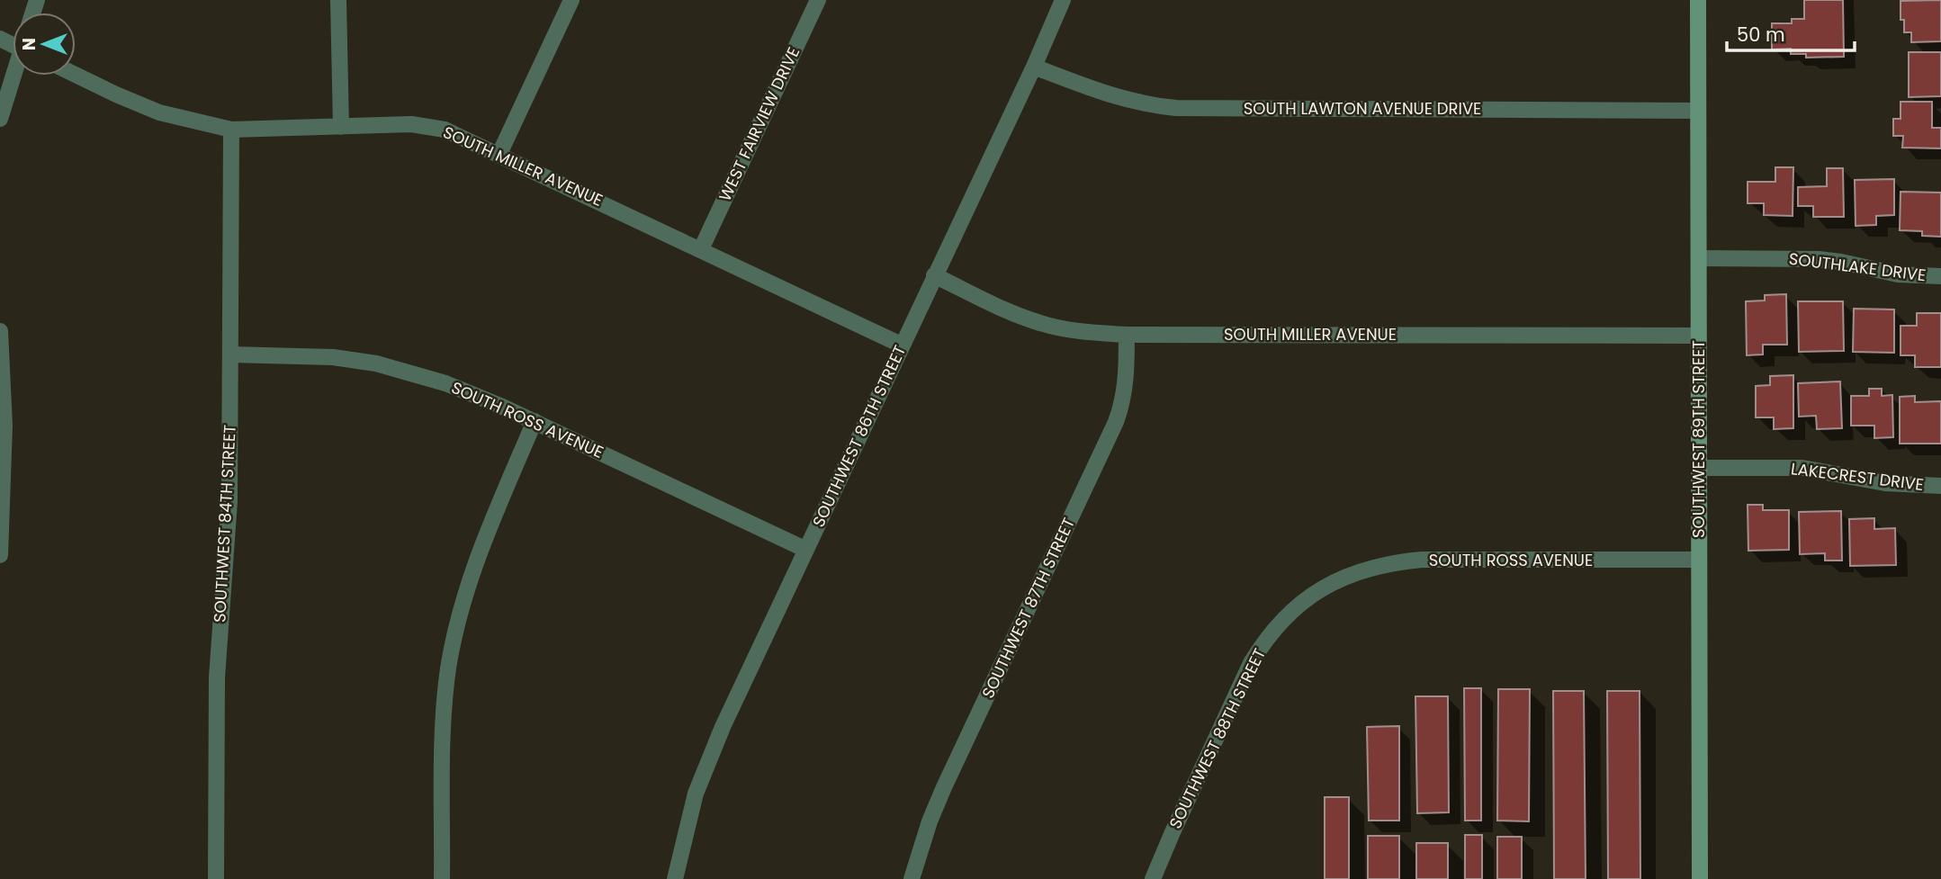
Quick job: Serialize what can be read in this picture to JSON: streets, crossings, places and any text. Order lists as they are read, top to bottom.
{
  "streets": {
    "main road": ["SOUTHWEST 89TH STREET"],
    "street": [
      "SOUTH LAWTON AVENUE DRIVE",
      "WEST FAIRVIEW DRIVE",
      "SOUTH MILLER AVENUE",
      "SOUTHLAKE DRIVE",
      "SOUTH ROSS AVENUE",
      "SOUTHWEST 86TH STREET",
      "LAKECREST DRIVE",
      "SOUTHWEST 84TH STREET",
      "SOUTHWEST 87TH STREET",
      "SOUTHWEST 88TH STREET"
    ]
  },
  "crossings": [
    ["SOUTH LAWTON AVENUE DRIVE", "SOUTHWEST 86TH STREET"],
    ["SOUTH LAWTON AVENUE DRIVE", "SOUTHWEST 89TH STREET"],
    ["WEST FAIRVIEW DRIVE", "SOUTH MILLER AVENUE"],
    ["SOUTH MILLER AVENUE", "SOUTHWEST 86TH STREET"],
    ["SOUTH MILLER AVENUE", "SOUTHWEST 89TH STREET"],
    ["SOUTH MILLER AVENUE", "SOUTHWEST 84TH STREET"],
    ["SOUTH MILLER AVENUE", "SOUTHWEST 87TH STREET"],
    ["SOUTHLAKE DRIVE", "SOUTHWEST 89TH STREET"],
    ["SOUTH ROSS AVENUE", "SOUTHWEST 86TH STREET"],
    ["SOUTH ROSS AVENUE", "SOUTHWEST 89TH STREET"],
    ["SOUTH ROSS AVENUE", "SOUTHWEST 84TH STREET"],
    ["SOUTH ROSS AVENUE", "SOUTHWEST 88TH STREET"],
    ["SOUTHWEST 89TH STREET", "LAKECREST DRIVE"]
  ],
  "scale_bar": "50 m",
  "north": "left"
}
